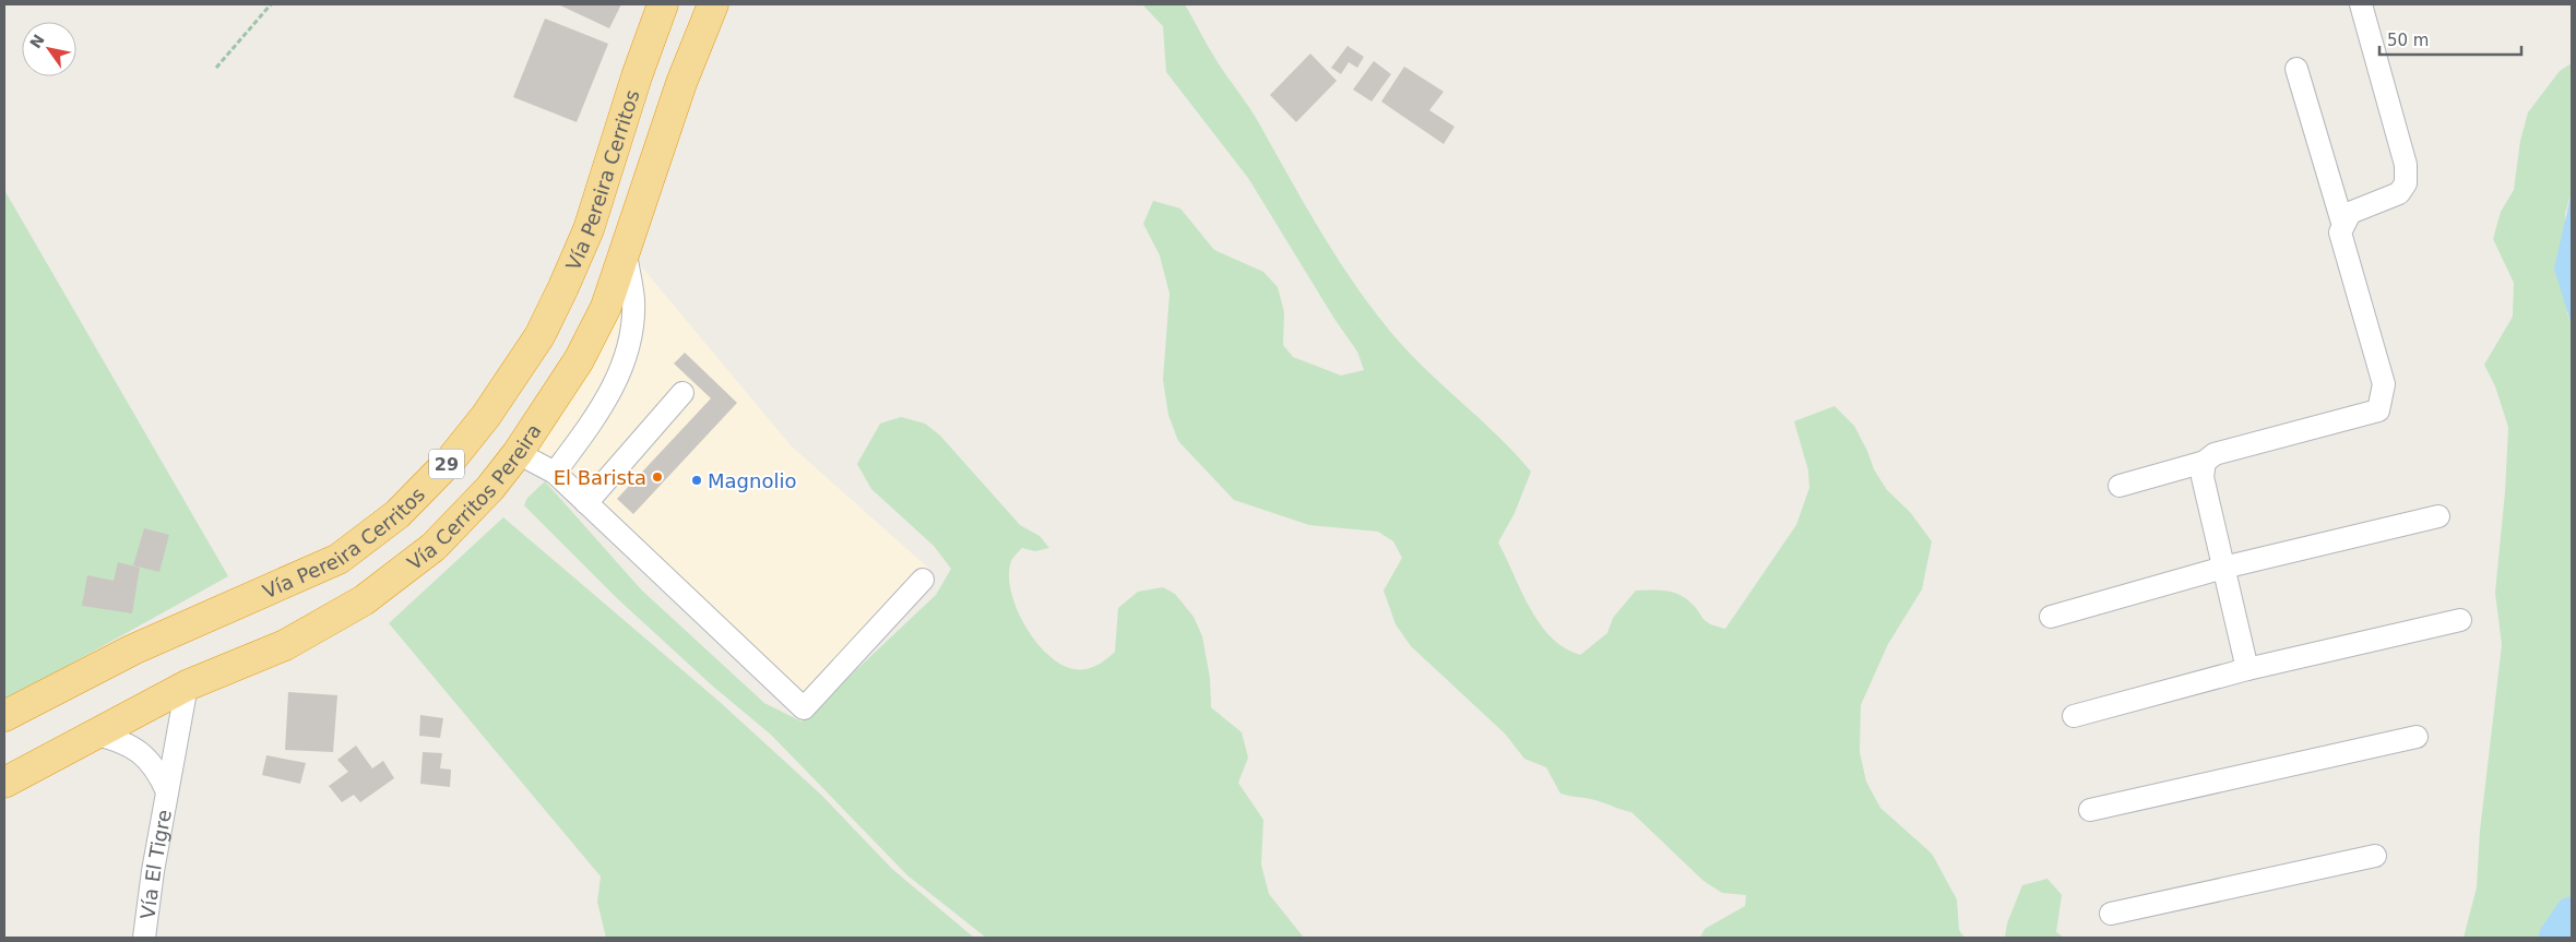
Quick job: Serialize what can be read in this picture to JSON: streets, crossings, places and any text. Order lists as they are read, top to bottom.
{
  "streets": {
    "highway": ["Vía Pereira Cerritos", "29", "Vía Cerritos Pereira"],
    "street": ["Vía El Tigre"]
  },
  "crossings": [
    ["Vía Cerritos Pereira", "Vía El Tigre"]
  ],
  "places": ["El Barista", "Magnolio"],
  "scale_bar": "50 m",
  "north": "top left"
}
